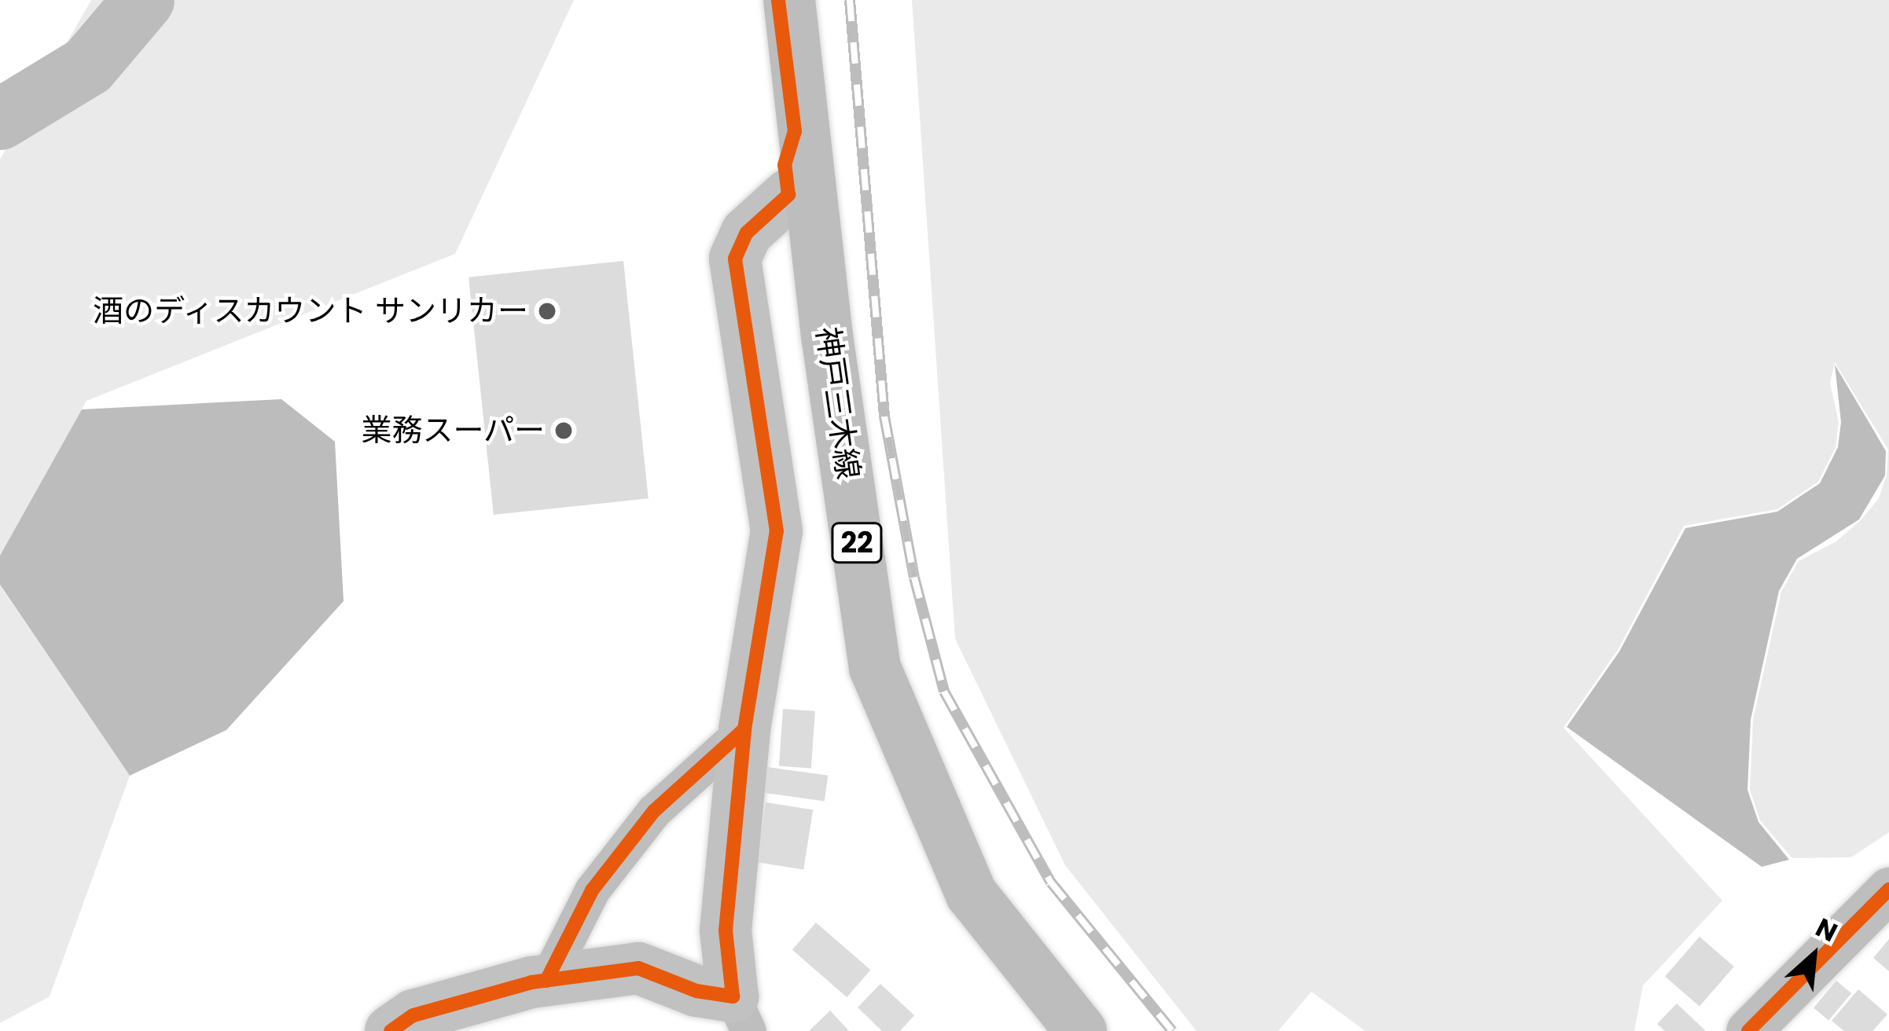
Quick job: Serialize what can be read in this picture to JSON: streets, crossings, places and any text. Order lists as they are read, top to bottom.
{
  "streets": {
    "main road": ["神戸三木線", "22"]
  },
  "places": ["酒のディスカウント サンリカー", "業務スーパー"],
  "north": "top right"
}
